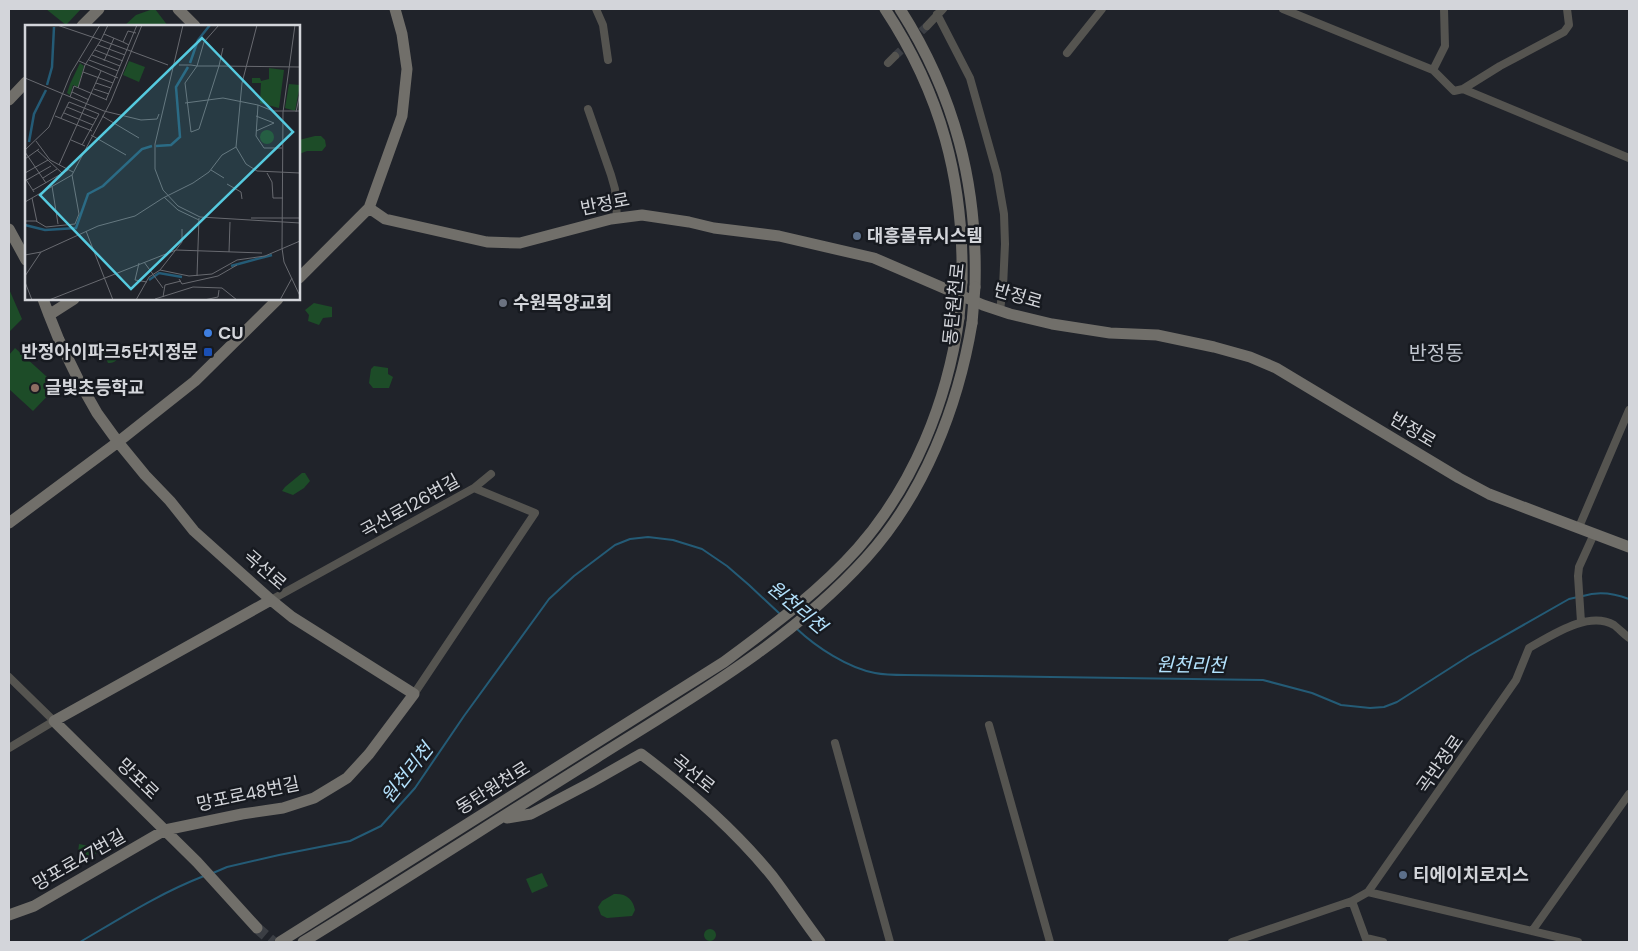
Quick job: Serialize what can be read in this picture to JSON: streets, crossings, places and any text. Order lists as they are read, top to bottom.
{
  "streets": {
    "street": [
      "반정로",
      "동탄원천로",
      "곡선로126번길",
      "곡선로",
      "곡반정로",
      "망포로",
      "망포로48번길",
      "망포로47번길"
    ]
  },
  "crossings": [
    ["동탄원천로", "곡선로"],
    ["곡선로126번길", "곡선로"],
    ["곡선로126번길", "망포로48번길"],
    ["곡선로", "망포로48번길"],
    ["망포로", "망포로48번길"],
    ["망포로", "망포로47번길"],
    ["망포로48번길", "망포로47번길"]
  ],
  "districts": ["반정동"],
  "water": ["원천리천"],
  "places": {
    "other": [
      "대흥물류시스템",
      "수원목양교회",
      "CU",
      "글빛초등학교",
      "티에이치로지스"
    ],
    "transit": ["반정아이파크5단지정문"]
  }
}
